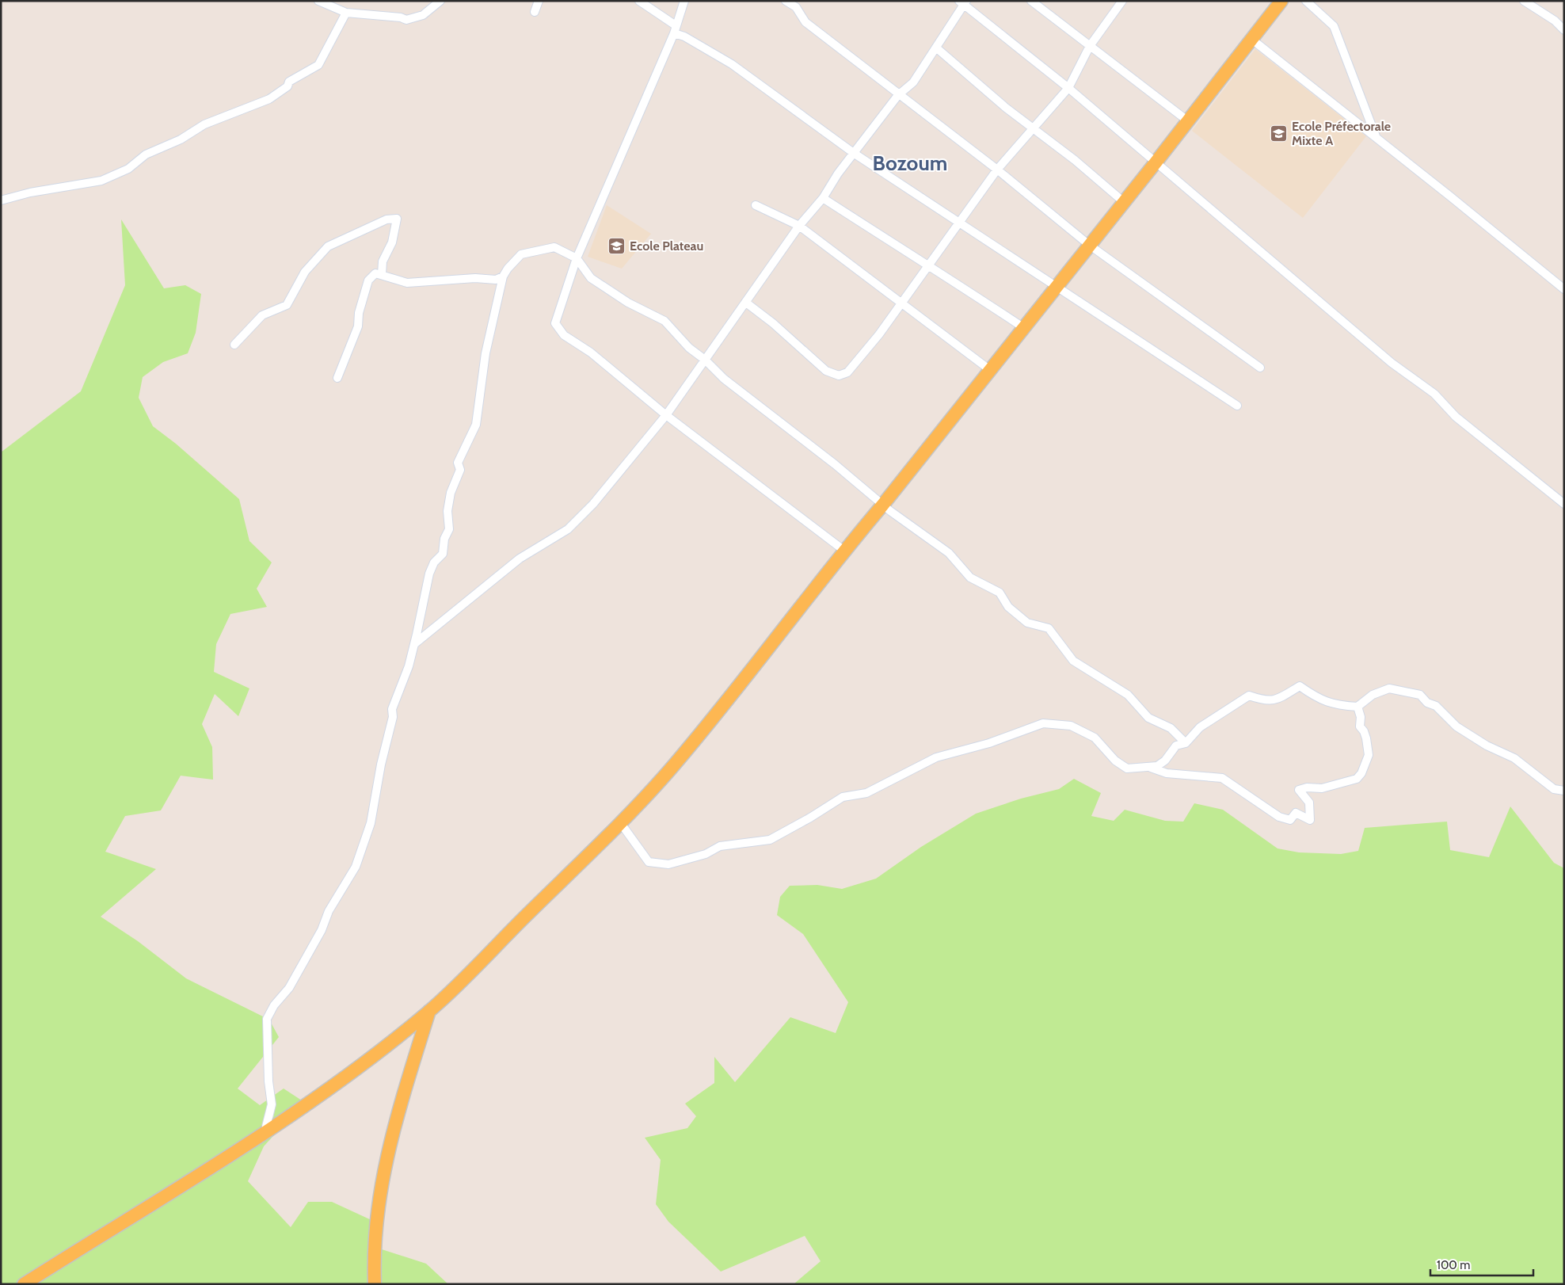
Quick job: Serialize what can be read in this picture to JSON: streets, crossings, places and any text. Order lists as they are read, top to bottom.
{
  "districts": ["Bozoum"],
  "places": {
    "school or university": ["Ecole Préfectorale Mixte A", "Ecole Plateau"]
  },
  "scale_bar": "100 m"
}
